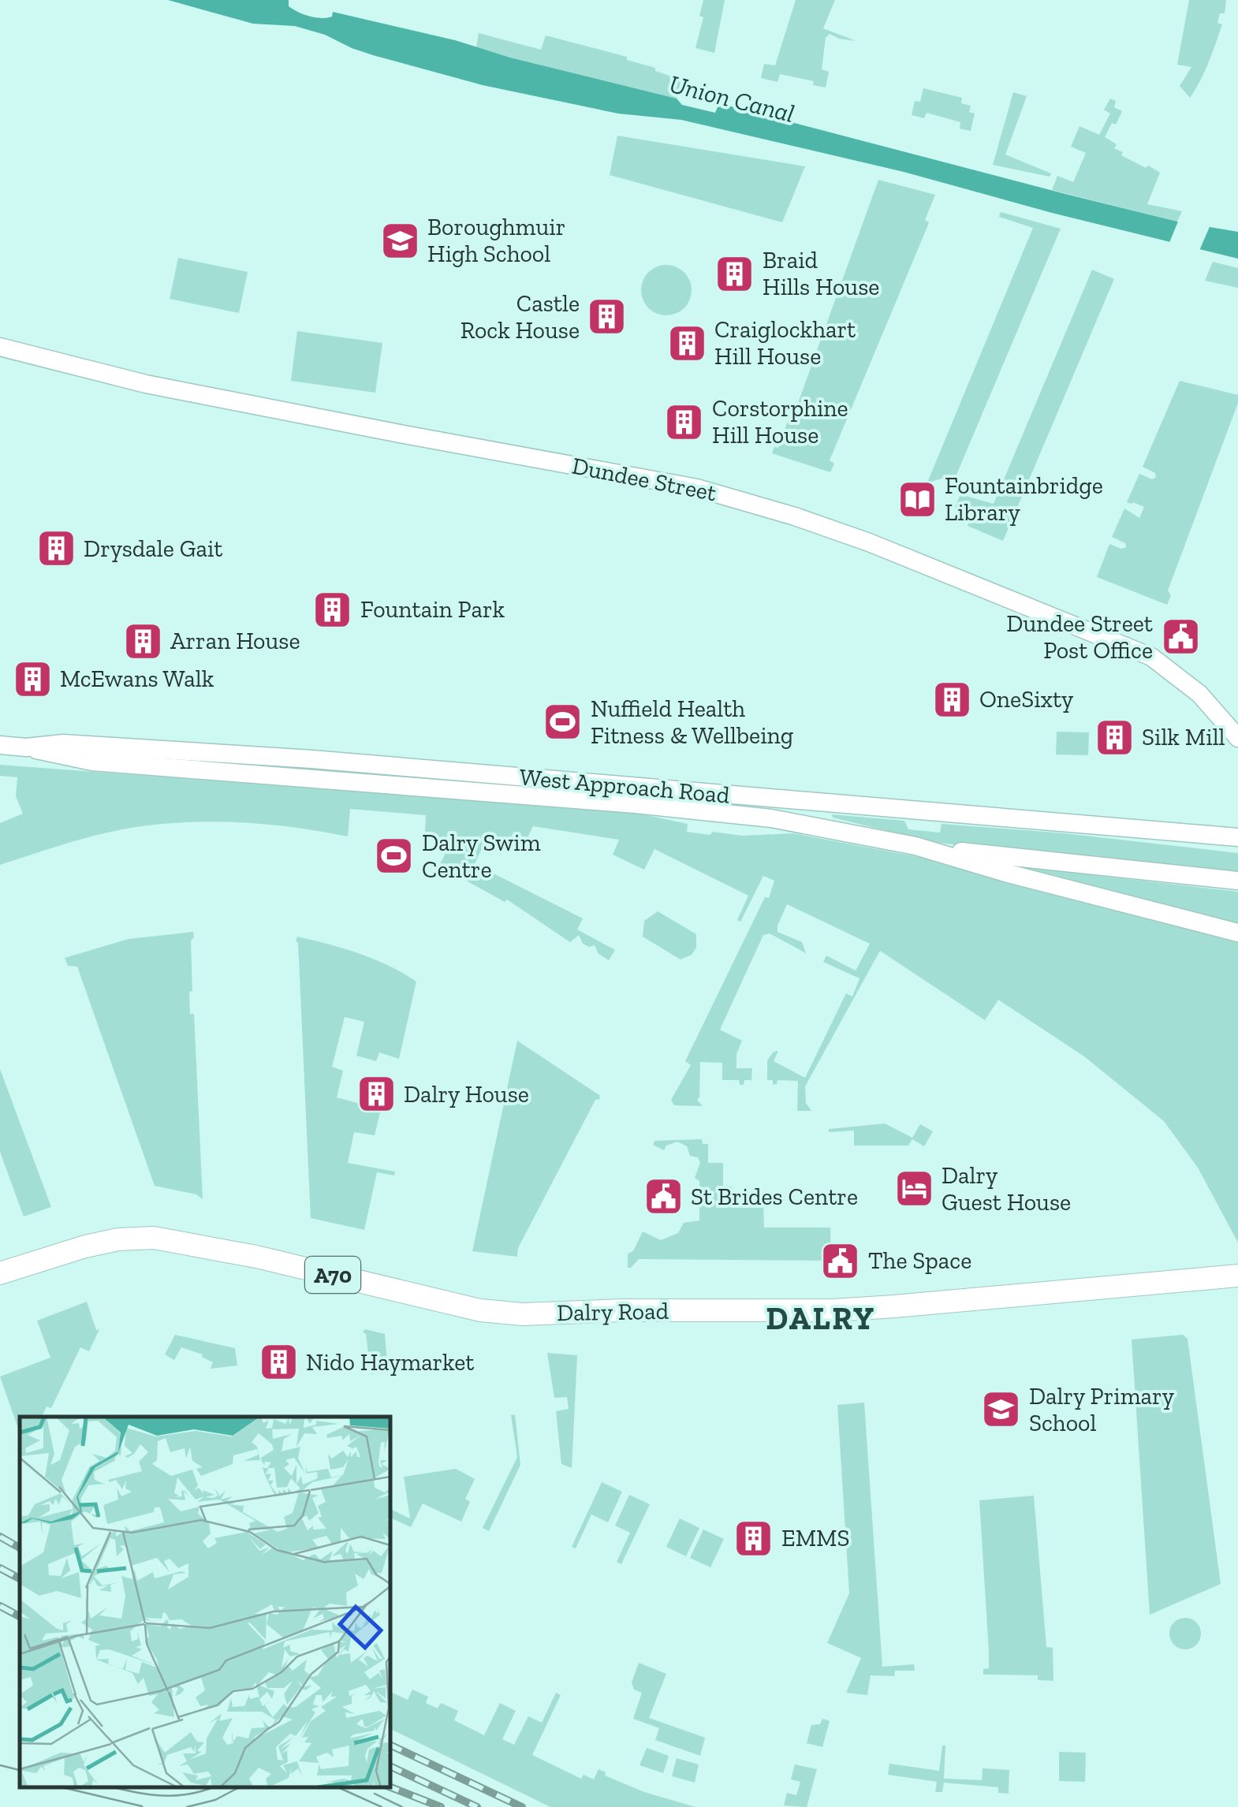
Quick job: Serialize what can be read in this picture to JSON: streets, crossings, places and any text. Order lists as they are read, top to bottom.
{
  "streets": {
    "main road": ["A70", "Dalry Road"],
    "street": ["Dundee Street", "West Approach Road"]
  },
  "districts": ["DALRY"],
  "water": ["Union Canal"],
  "places": {
    "school or university": ["Boroughmuir High School", "Dalry Primary School"],
    "building": [
      "Braid Hills House",
      "Castle Rock House",
      "Craiglockhart Hill House",
      "Corstorphine Hill House",
      "Drysdale Gait",
      "Fountain Park",
      "Arran House",
      "McEwans Walk",
      "OneSixty",
      "Silk Mill",
      "Dalry House",
      "Nido Haymarket",
      "EMMS"
    ],
    "library": ["Fountainbridge Library"],
    "public building": ["Dundee Street Post Office", "St Brides Centre", "The Space"],
    "sports": ["Nuffield Health Fitness & Wellbeing", "Dalry Swim Centre"],
    "hotel": ["Dalry Guest House"]
  }
}
